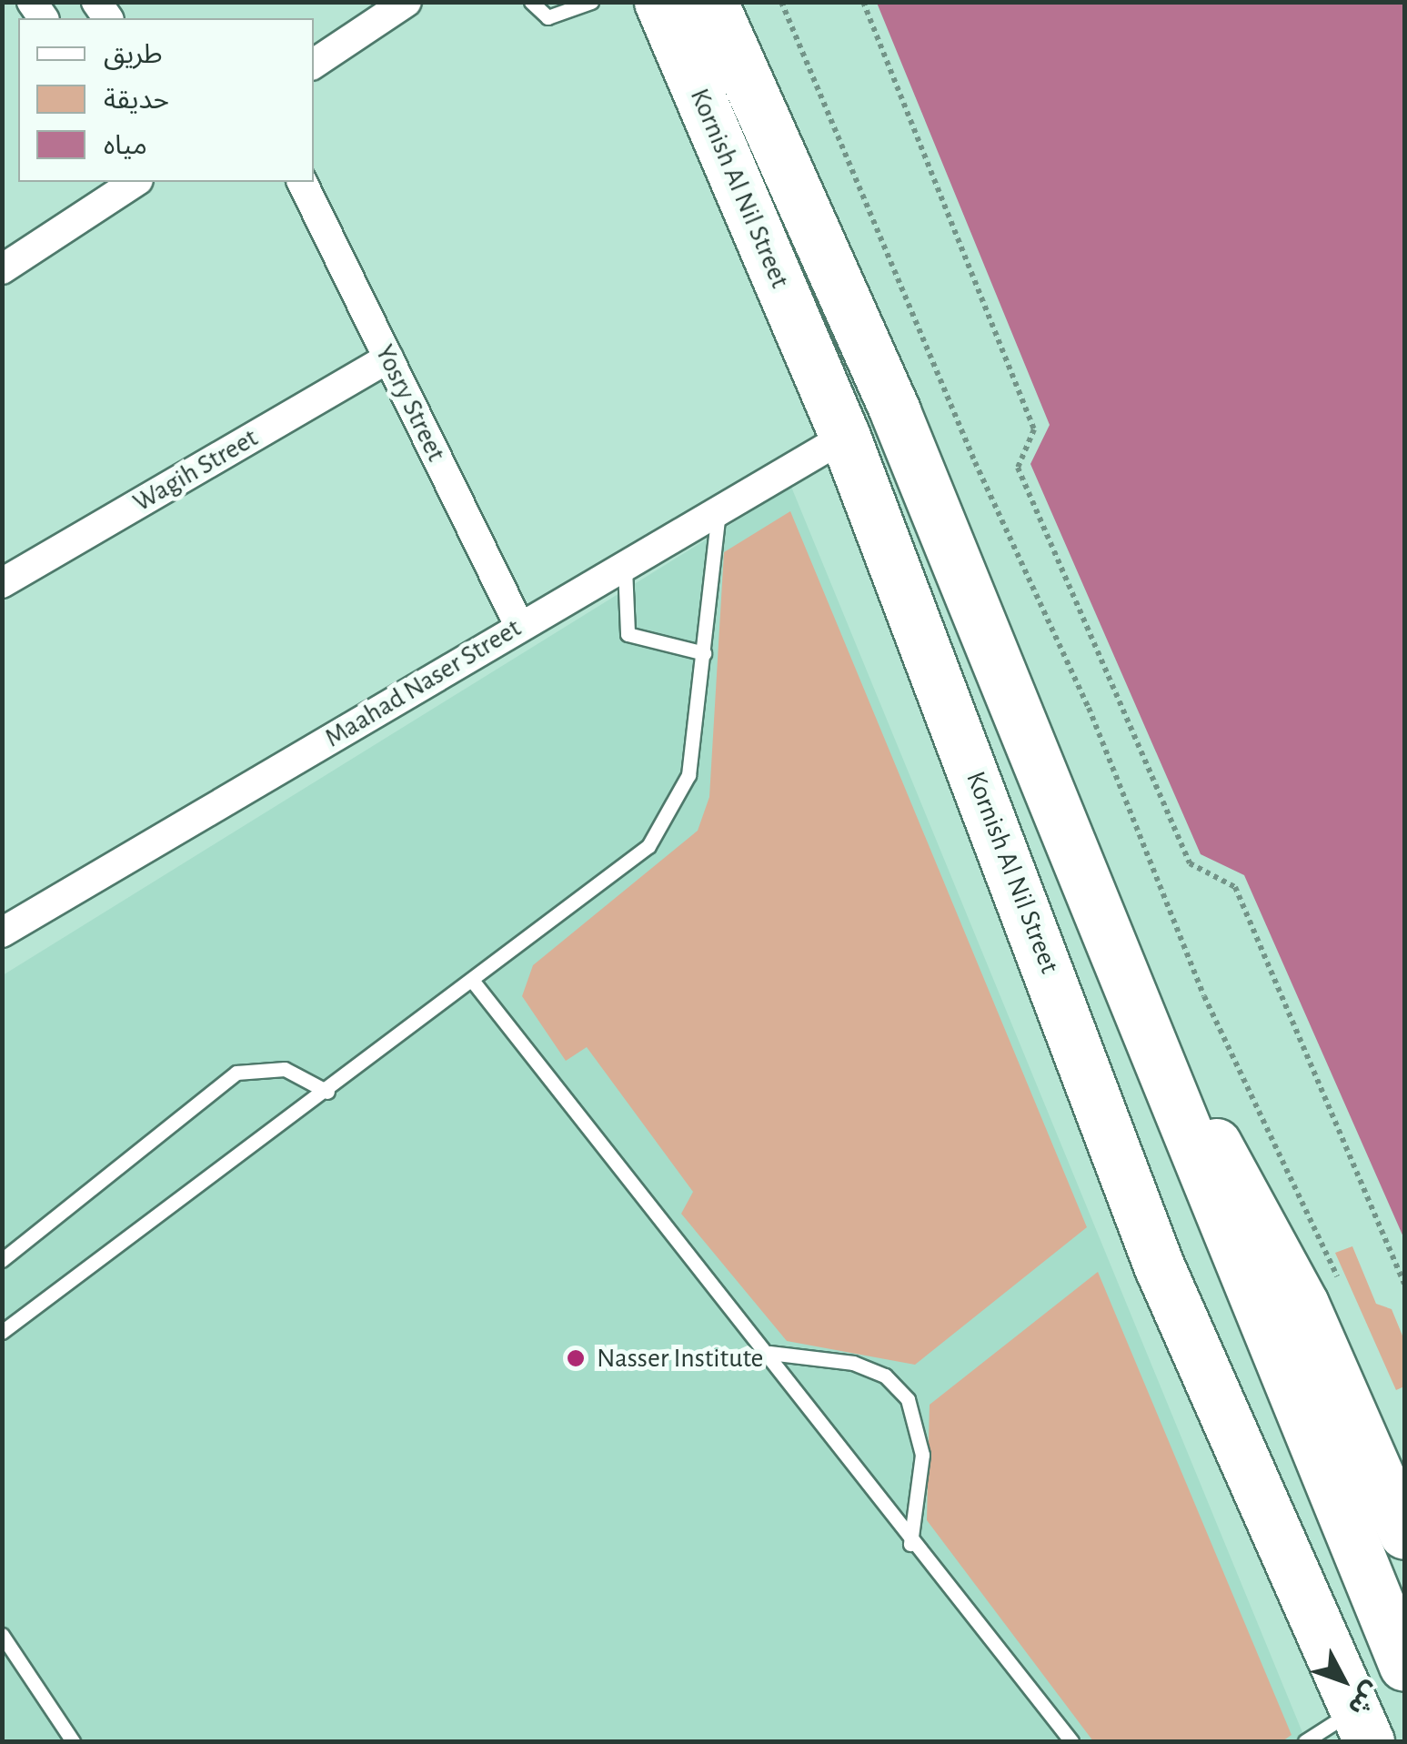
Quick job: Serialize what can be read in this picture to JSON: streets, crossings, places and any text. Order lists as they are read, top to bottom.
{
  "streets": {
    "highway": ["Kornish Al Nil Street"],
    "street": ["Yosry Street", "Wagih Street", "Maahad Naser Street"]
  },
  "crossings": [
    ["Kornish Al Nil Street", "Maahad Naser Street"],
    ["Yosry Street", "Wagih Street"],
    ["Yosry Street", "Maahad Naser Street"]
  ],
  "places": ["Nasser Institute"],
  "legend": ["طريق", "حديقة", "مياه"],
  "north": "bottom right"
}
